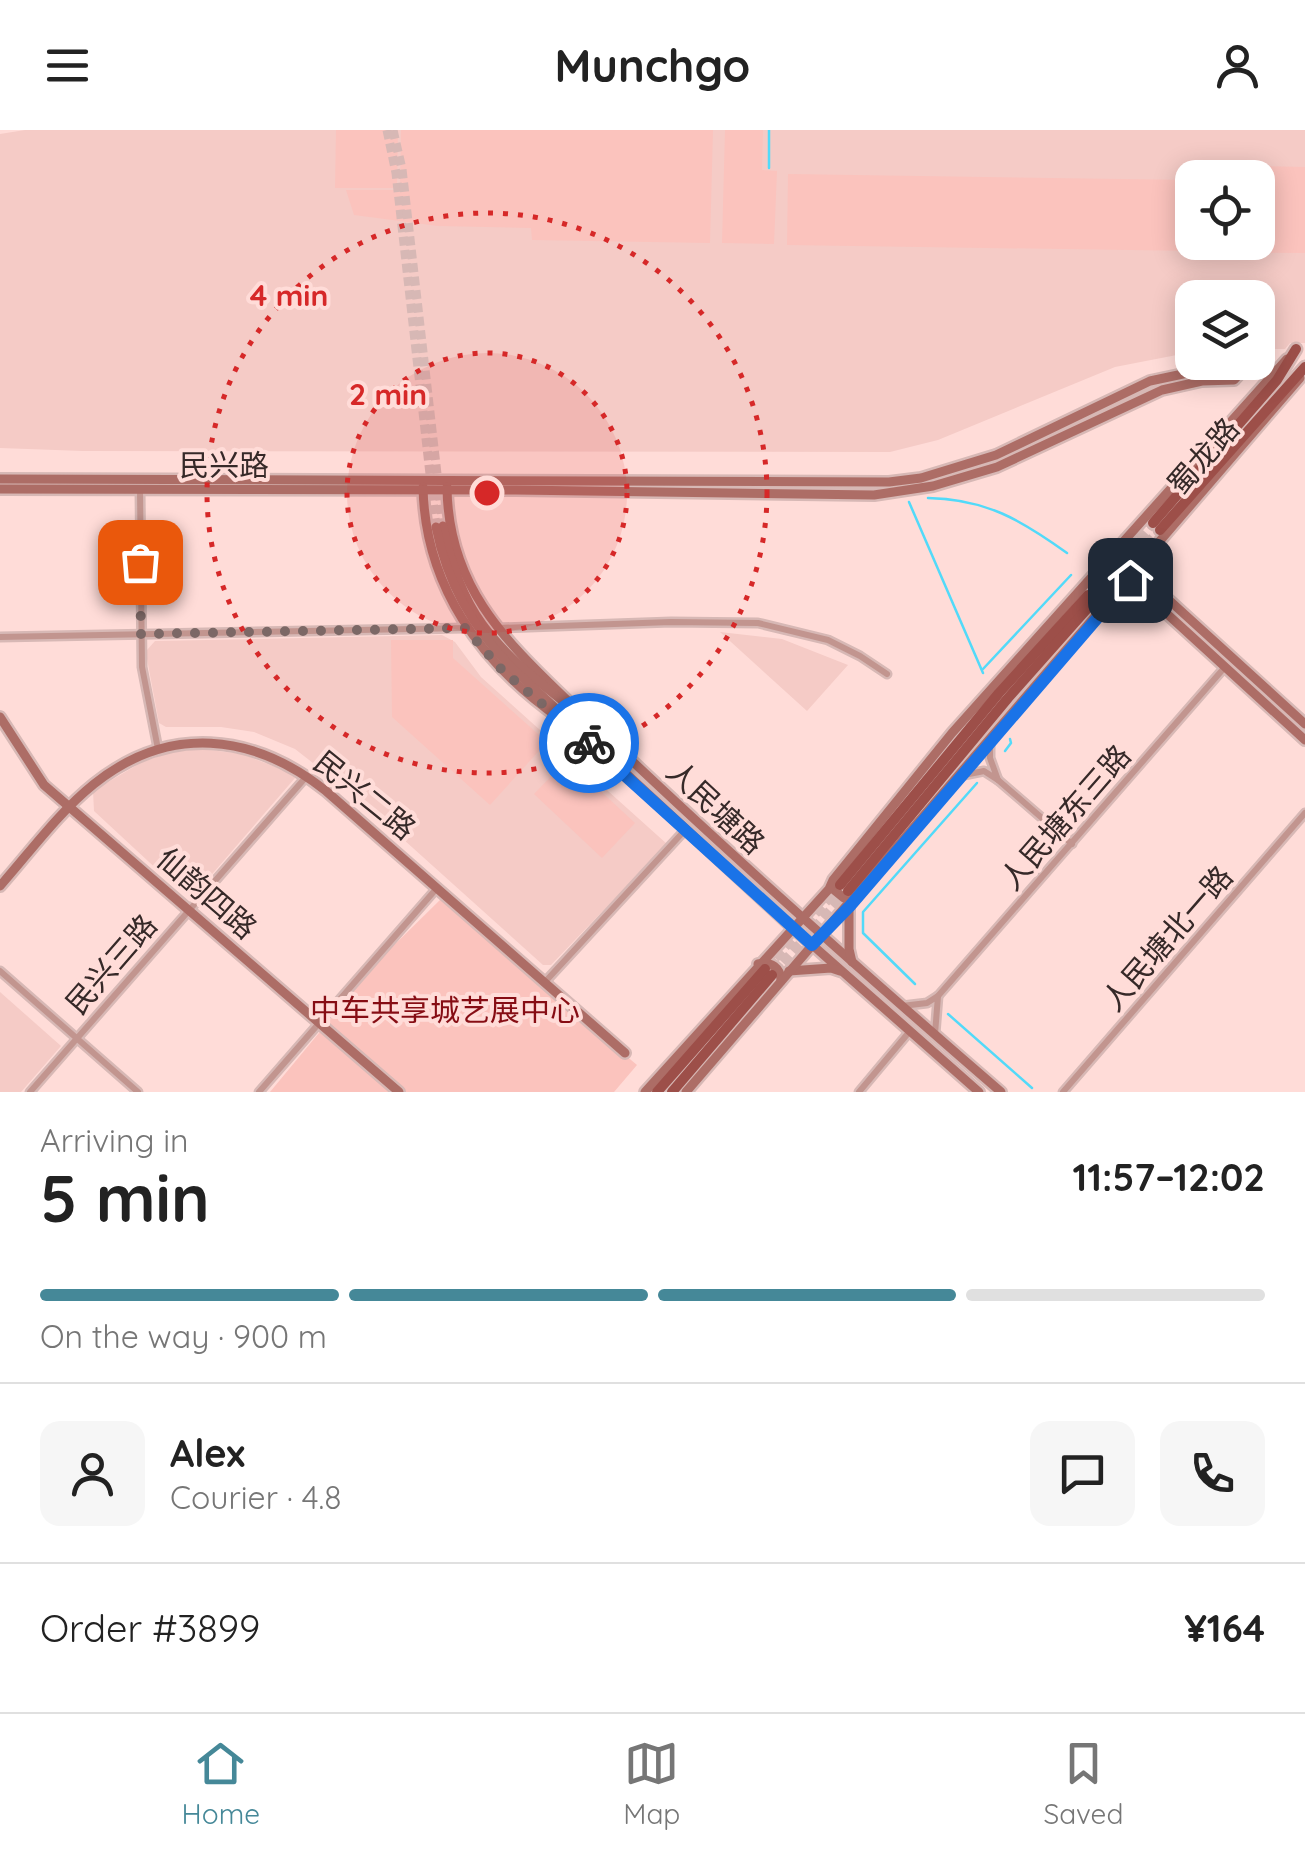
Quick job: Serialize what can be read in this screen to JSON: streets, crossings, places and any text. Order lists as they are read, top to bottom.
{
  "streets": {
    "main road": [
      "蜀龙路",
      "民兴路",
      "民兴二路",
      "人民塘路",
      "仙韵四路"
    ],
    "street": ["人民塘东三路", "人民塘北一路", "民兴三路"]
  },
  "crossings": [
    ["民兴二路", "仙韵四路"],
    ["民兴二路", "民兴三路"],
    ["仙韵四路", "民兴三路"]
  ],
  "parks": ["中车共享城艺展中心"],
  "page": {
    "header": "Munchgo",
    "heading": ["5 min", "Arriving in", "11:57–12:02"],
    "panel": [
      "Alex",
      "Courier · 4.8",
      "Order #3899",
      "¥164"
    ],
    "bar": "On the way · 900 m",
    "tabs": ["Home", "Map", "Saved"]
  },
  "rings": ["4 min", "2 min"]
}
